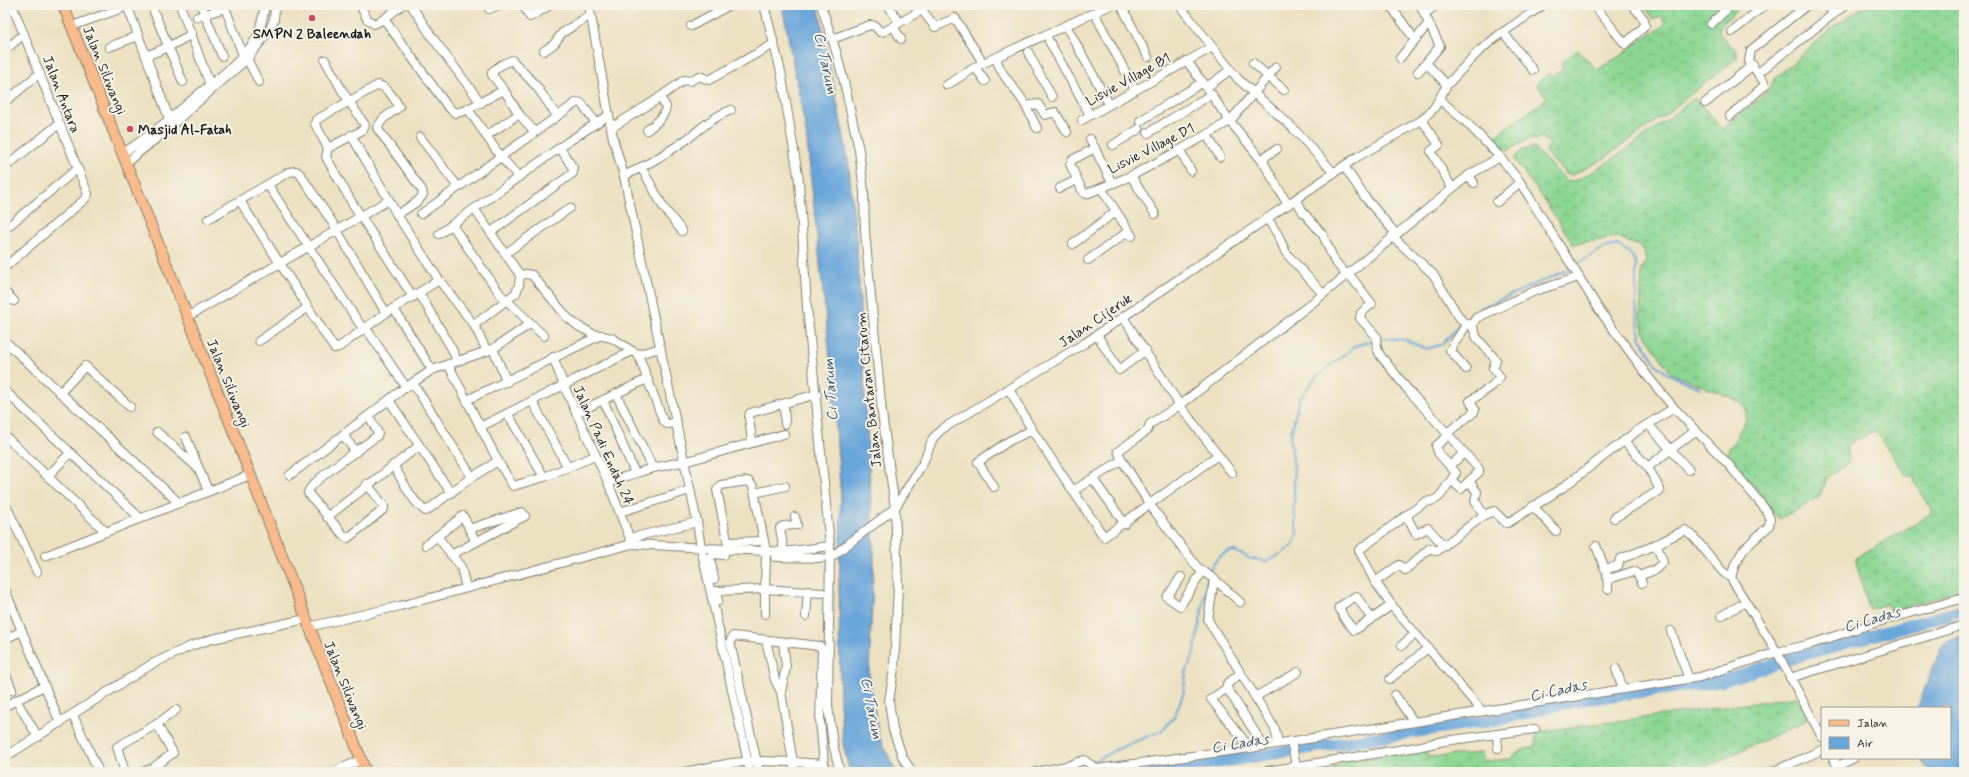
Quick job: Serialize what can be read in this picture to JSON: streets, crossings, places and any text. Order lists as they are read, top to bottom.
{
  "streets": {
    "main road": ["Jalan Siliwangi"],
    "street": [
      "Lisvie Village B1",
      "Jalan Antara",
      "Lisvie Village D1",
      "Jalan Cijeruk",
      "Jalan Bantaran Citarum",
      "Jalan Padi Endah 24"
    ]
  },
  "crossings": [
    ["Jalan Cijeruk", "Jalan Bantaran Citarum"]
  ],
  "water": ["Ci Tarum", "Ci Cadas"],
  "places": ["SMPN 2 Baleendah", "Masjid Al-Fatah"],
  "legend": ["Jalan", "Air"]
}
